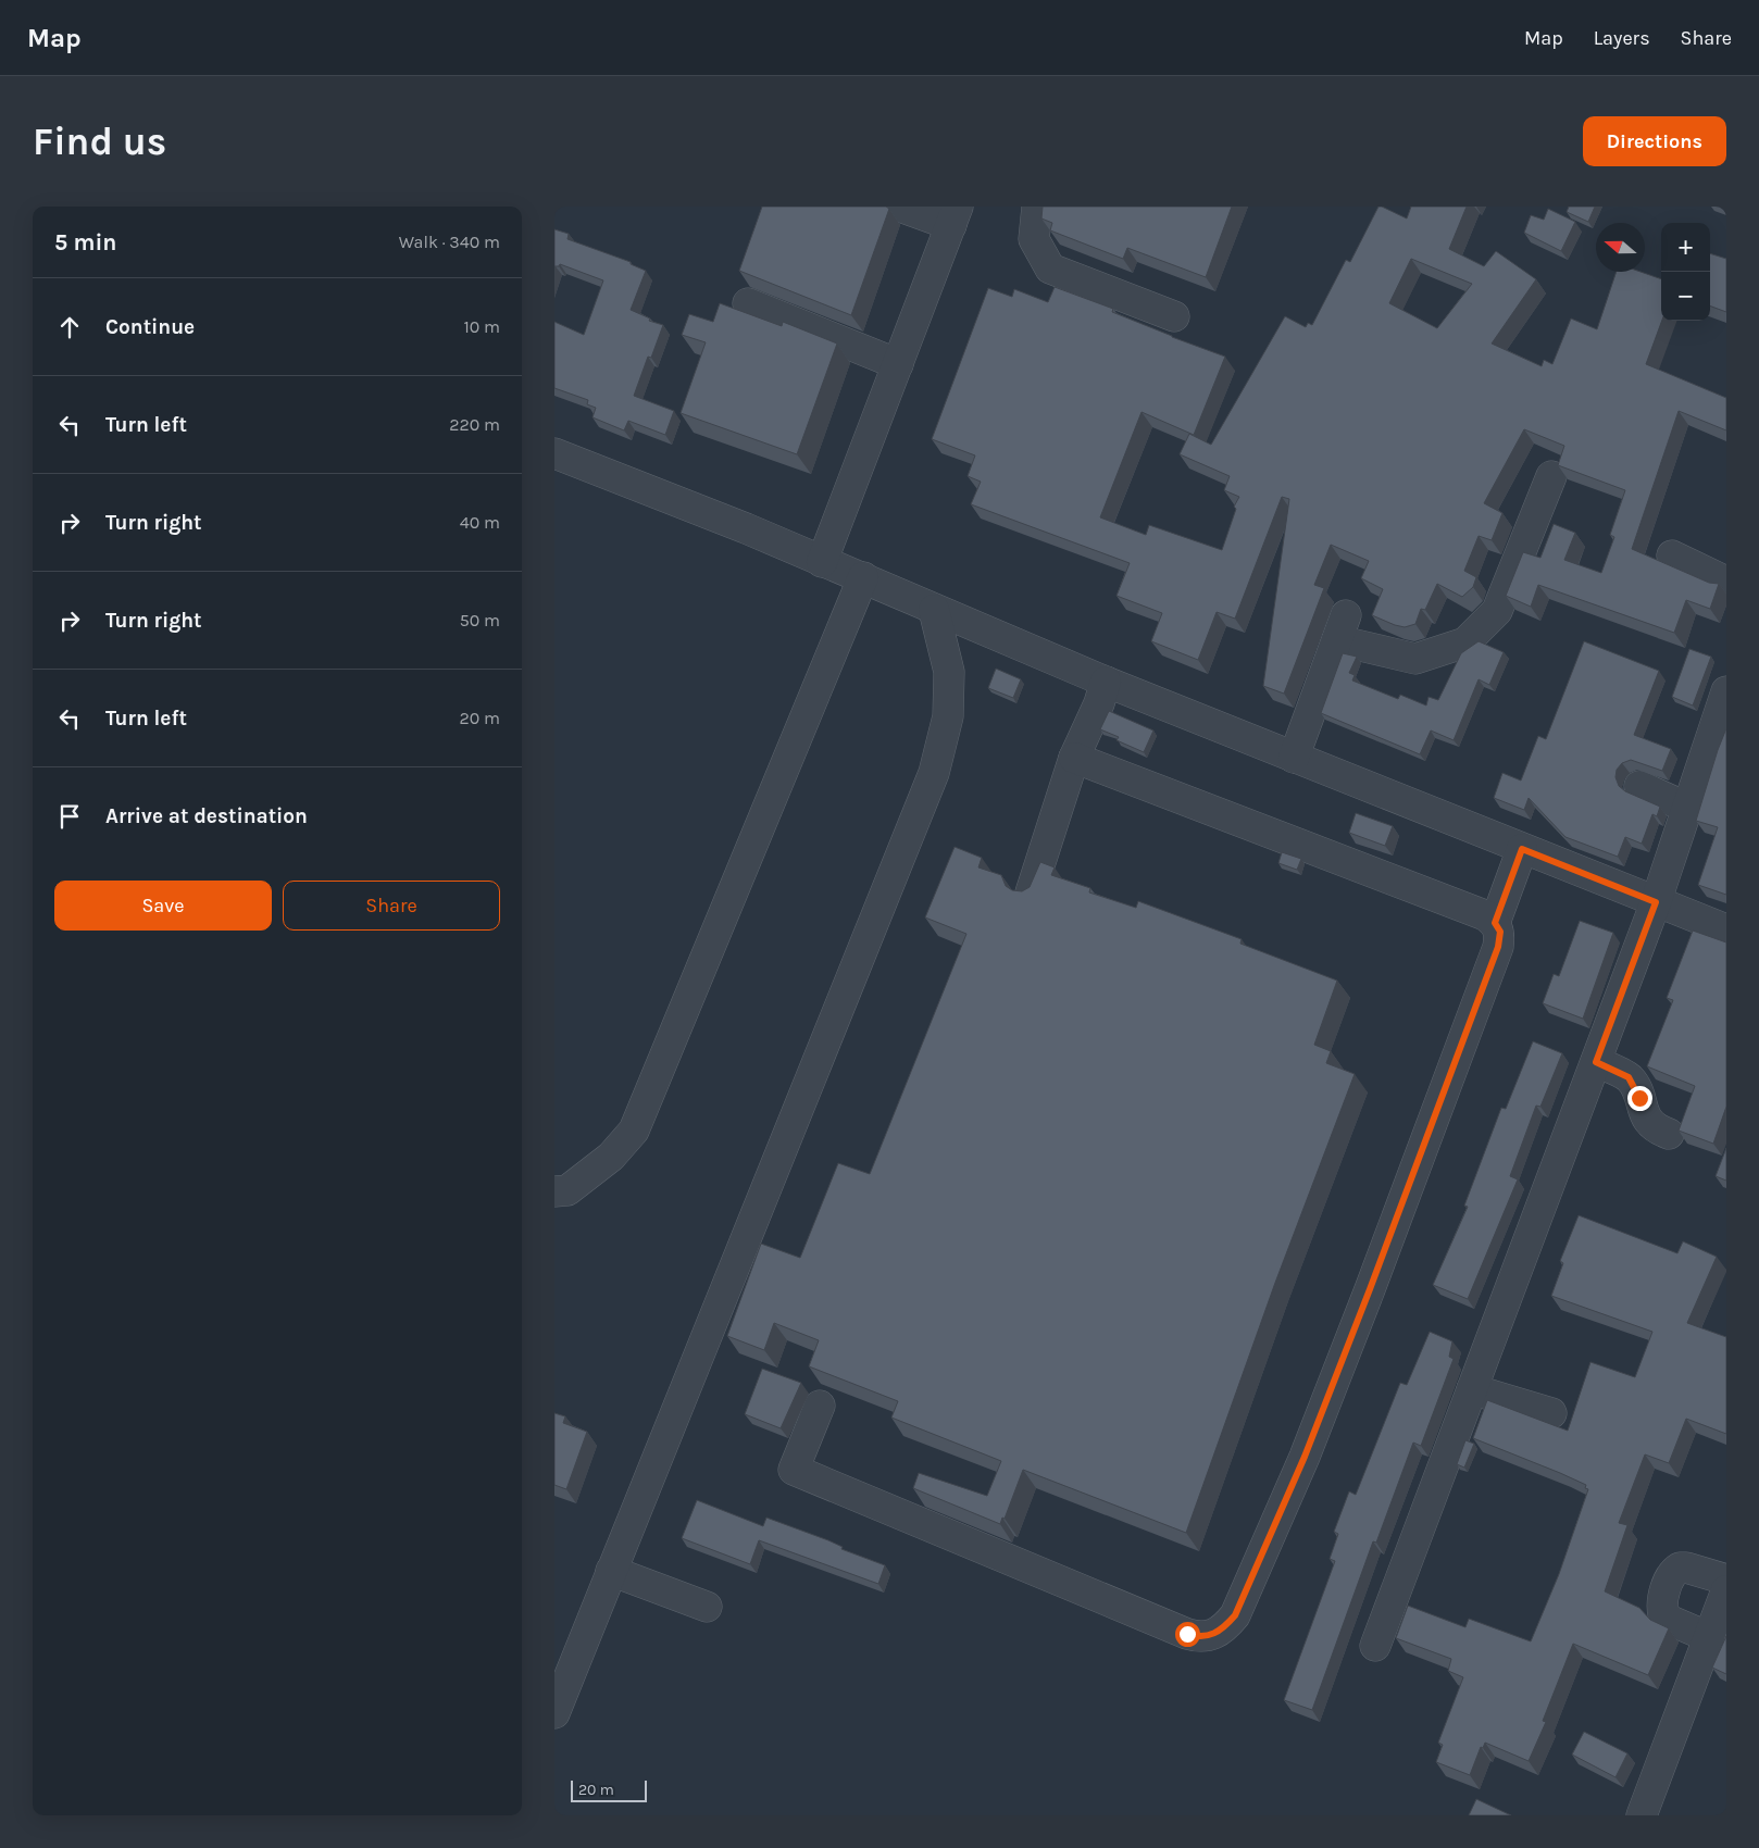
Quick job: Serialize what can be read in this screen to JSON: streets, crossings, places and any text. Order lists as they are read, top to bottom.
{
  "scale_bar": "20 m",
  "north": "left",
  "page": {
    "header": "Map",
    "nav": ["Map", "Layers", "Share"],
    "buttons": [
      "Directions",
      ["Save", "Share"]
    ],
    "title": "Find us",
    "heading": ["5 min", "Walk · 340 m"],
    "map_buttons": ["+", "−"],
    "list": [
      ["Continue", "10 m"],
      ["Turn left", "220 m"],
      ["Turn right", "40 m"],
      ["Turn right", "50 m"],
      ["Turn left", "20 m"],
      "Arrive at destination"
    ],
    "scale": "20 m"
  }
}
